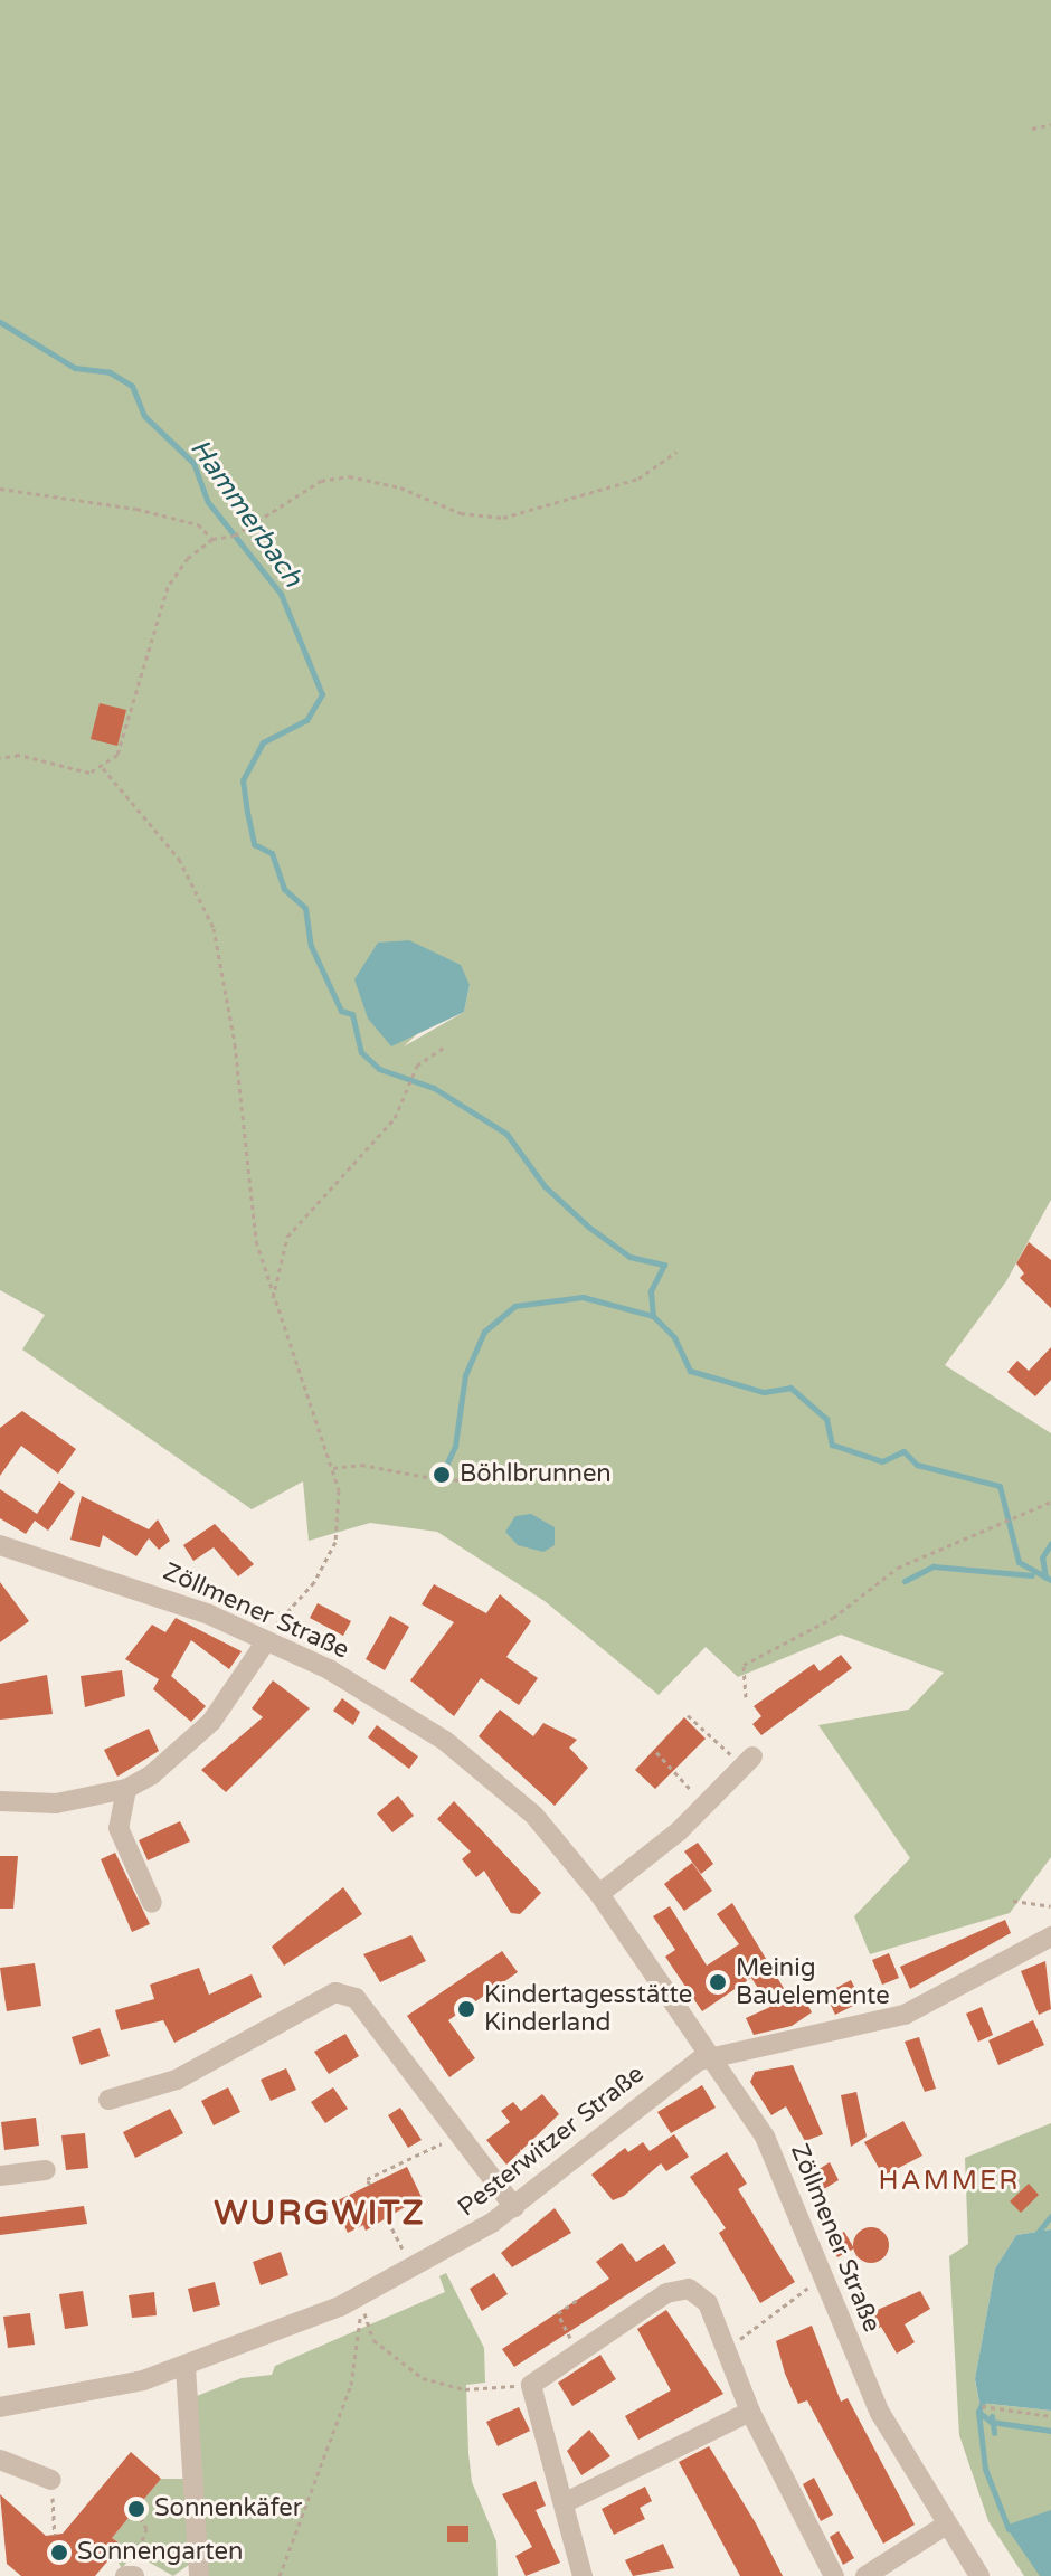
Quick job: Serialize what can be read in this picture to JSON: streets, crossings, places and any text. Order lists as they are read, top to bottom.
{
  "streets": {
    "street": ["Zöllmener Straße", "Pesterwitzer Straße"]
  },
  "crossings": [
    ["Zöllmener Straße", "Pesterwitzer Straße"]
  ],
  "districts": ["HAMMER", "WURGWITZ"],
  "water": ["Hammerbach"],
  "places": [
    "Böhlbrunnen",
    "Meinig Bauelemente",
    "Kindertagesstätte Kinderland",
    "Sonnenkäfer",
    "Sonnengarten"
  ]
}
